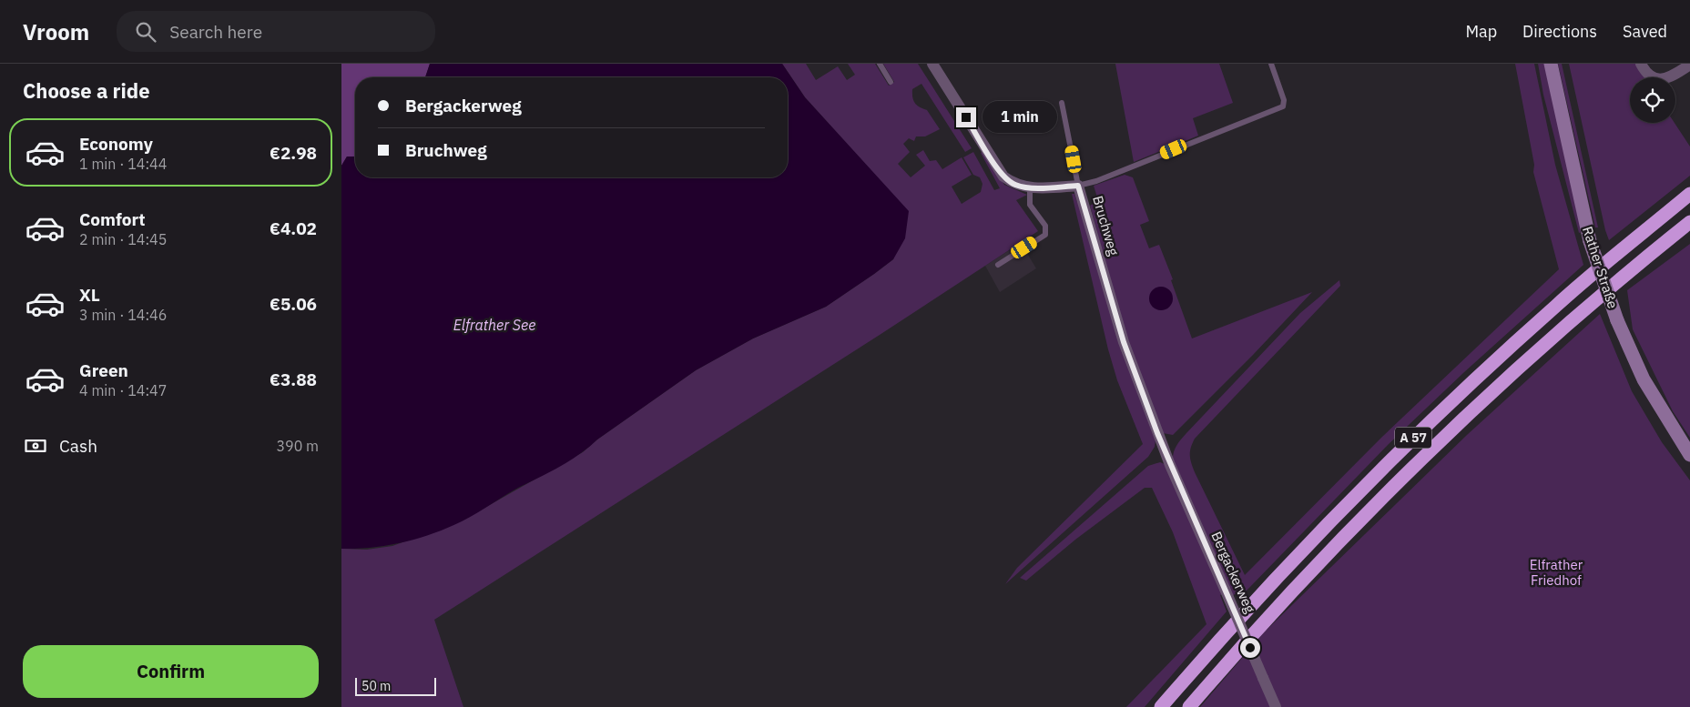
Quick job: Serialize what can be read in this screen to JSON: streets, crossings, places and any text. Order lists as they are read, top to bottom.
{
  "streets": {
    "highway": ["A 57"],
    "main road": ["Rather Straße"],
    "street": ["Bruchweg", "Bergackerweg"]
  },
  "crossings": [
    ["Bruchweg", "Bergackerweg"]
  ],
  "water": ["Elfrather See"],
  "parks": ["Elfrather Friedhof"],
  "scale_bar": "50 m",
  "page": {
    "header": "Vroom",
    "search": "Search here",
    "nav": ["Map", "Directions", "Saved"],
    "heading": "Choose a ride",
    "banner": ["Bergackerweg", "Bruchweg"],
    "bubble": "1 min",
    "list": [
      {
        "name": "Economy",
        "note": "1 min · 14:44",
        "value": "€2.98"
      },
      {
        "name": "Comfort",
        "note": "2 min · 14:45",
        "value": "€4.02"
      },
      {
        "name": "XL",
        "note": "3 min · 14:46",
        "value": "€5.06"
      },
      {
        "name": "Green",
        "note": "4 min · 14:47",
        "value": "€3.88"
      }
    ],
    "pay": ["Cash", "390 m"],
    "buttons": "Confirm",
    "scale": "50 m"
  }
}
